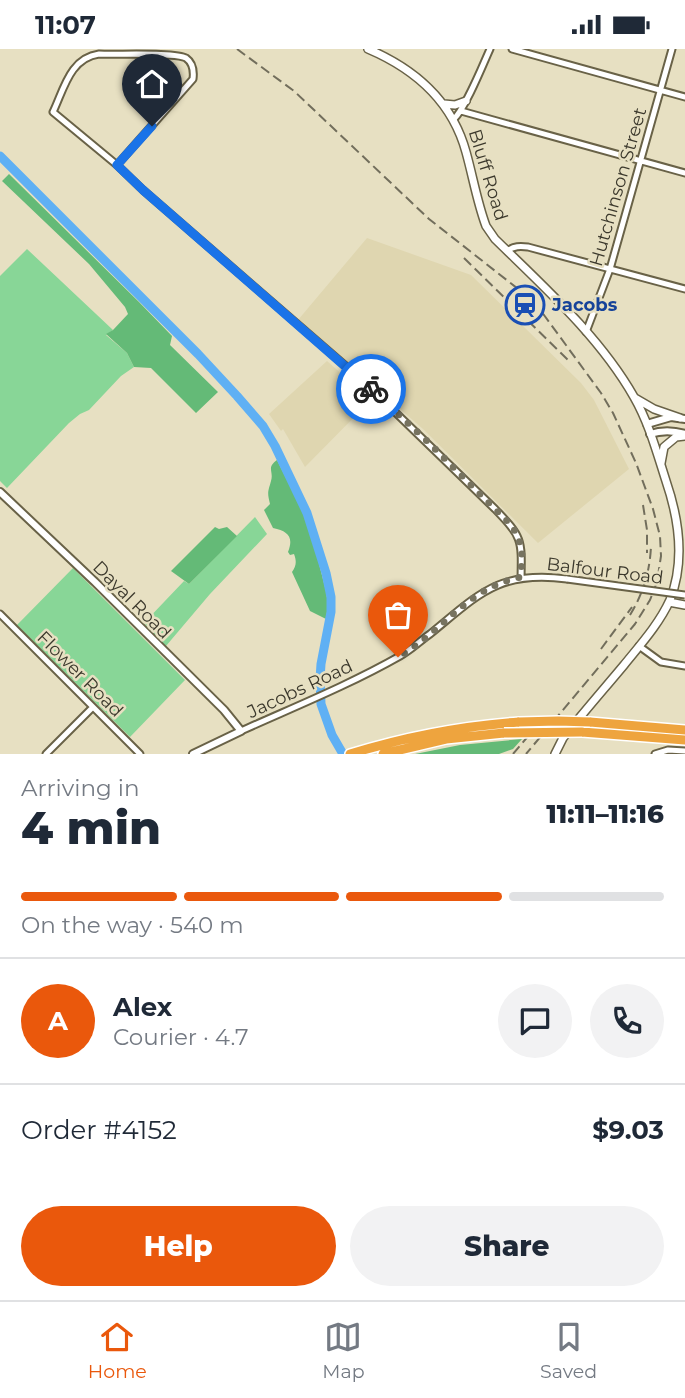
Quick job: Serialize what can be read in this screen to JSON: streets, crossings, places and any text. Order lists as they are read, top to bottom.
{
  "streets": {
    "main road": ["Bluff Road"],
    "street": [
      "Hutchinson Street",
      "Balfour Road",
      "Dayal Road",
      "Flower Road",
      "Jacobs Road"
    ]
  },
  "crossings": [
    ["Bluff Road", "Hutchinson Street"],
    ["Balfour Road", "Jacobs Road"],
    ["Dayal Road", "Jacobs Road"]
  ],
  "places": {
    "station": ["Jacobs"]
  },
  "page": {
    "status": "11:07",
    "heading": ["4 min", "Arriving in", "11:11–11:16"],
    "panel": [
      "Alex",
      "Courier · 4.7",
      "Order #4152",
      "$9.03"
    ],
    "bar": "On the way · 540 m",
    "round": "A",
    "buttons": ["Help", "Share"],
    "tabs": ["Home", "Map", "Saved"]
  }
}
